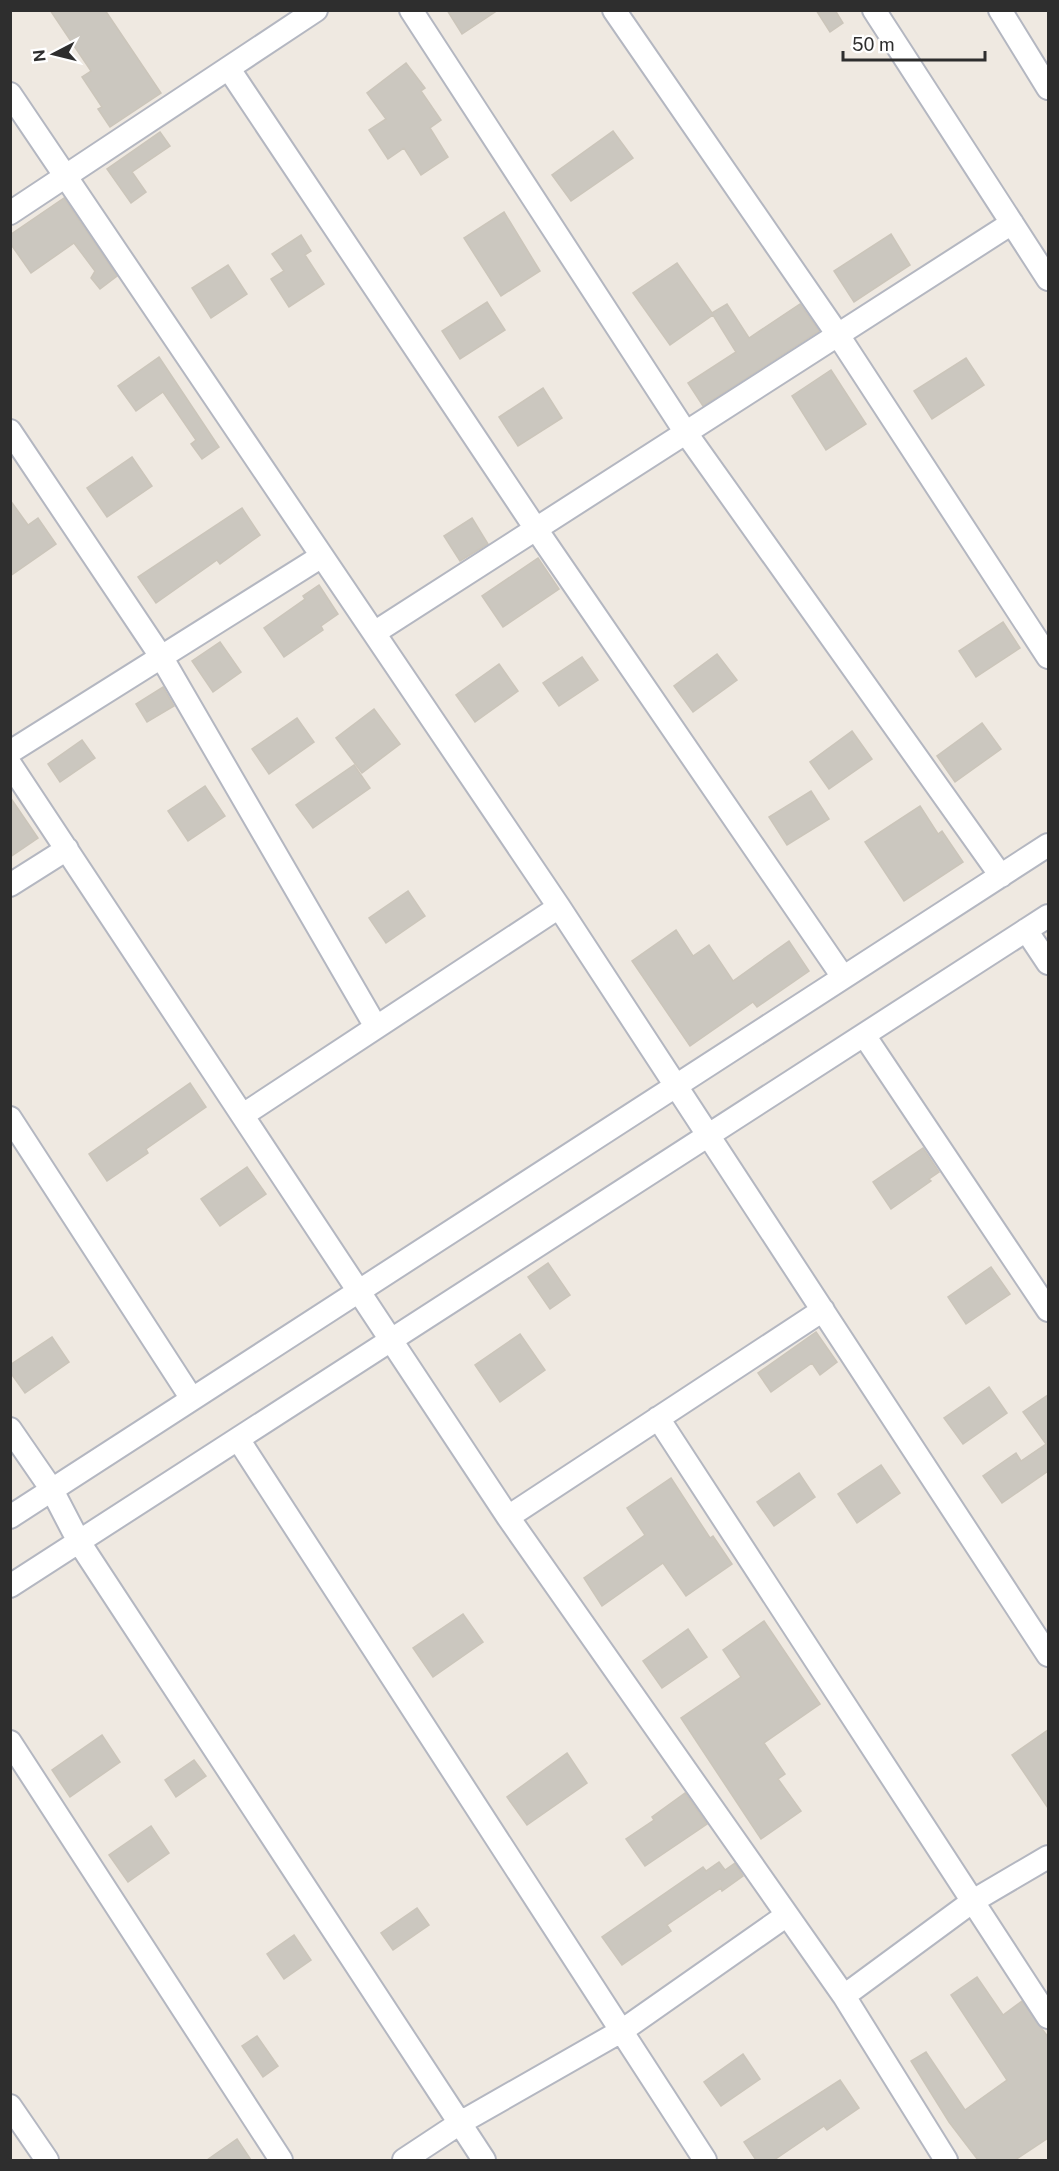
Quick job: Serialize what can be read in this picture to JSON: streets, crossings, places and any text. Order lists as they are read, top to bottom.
{
  "scale_bar": "50 m",
  "north": "left"
}
